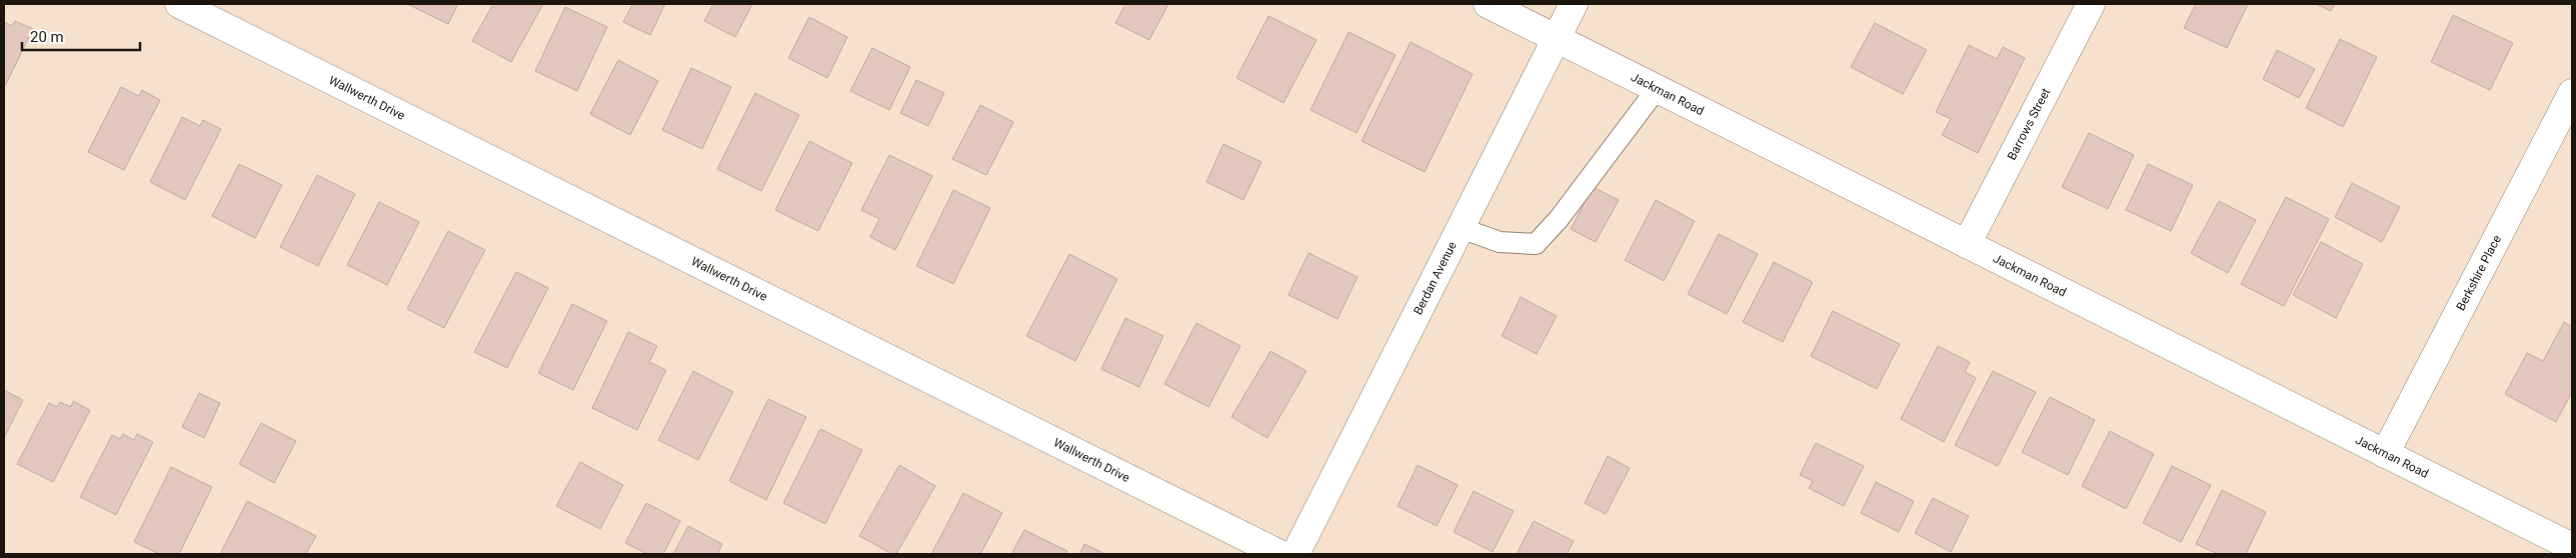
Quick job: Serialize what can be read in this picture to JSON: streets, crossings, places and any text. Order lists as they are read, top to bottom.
{
  "streets": {
    "street": [
      "Jackman Road",
      "Wallwerth Drive",
      "Barrows Street",
      "Berkshire Place",
      "Berdan Avenue"
    ]
  },
  "crossings": [
    ["Jackman Road", "Barrows Street"],
    ["Jackman Road", "Berkshire Place"],
    ["Jackman Road", "Berdan Avenue"]
  ],
  "scale_bar": "20 m"
}
